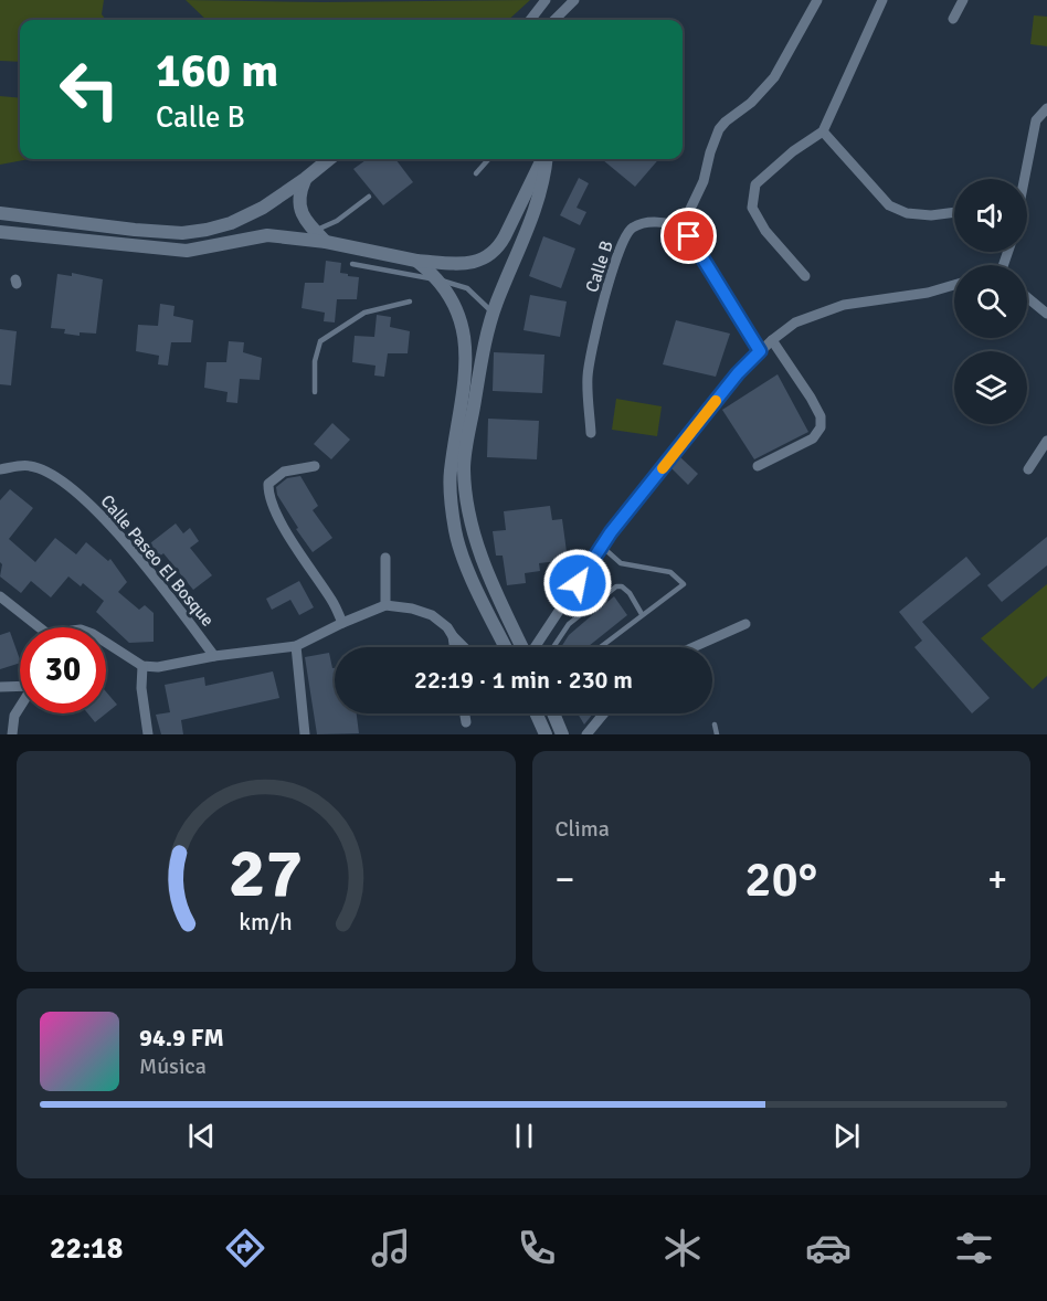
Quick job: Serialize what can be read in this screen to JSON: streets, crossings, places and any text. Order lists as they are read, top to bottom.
{
  "streets": {
    "street": ["Calle B", "Calle Paseo El Bosque"]
  },
  "page": {
    "turn": ["160 m", "Calle B"],
    "limit": "30",
    "trip": "22:19 · 1 min · 230 m",
    "tile": "Clima",
    "heat": ["−", "20°", "+"],
    "song": ["94.9 FM", "Música"],
    "tabs": "22:18",
    "gauge": ["27", "km/h"]
  }
}
